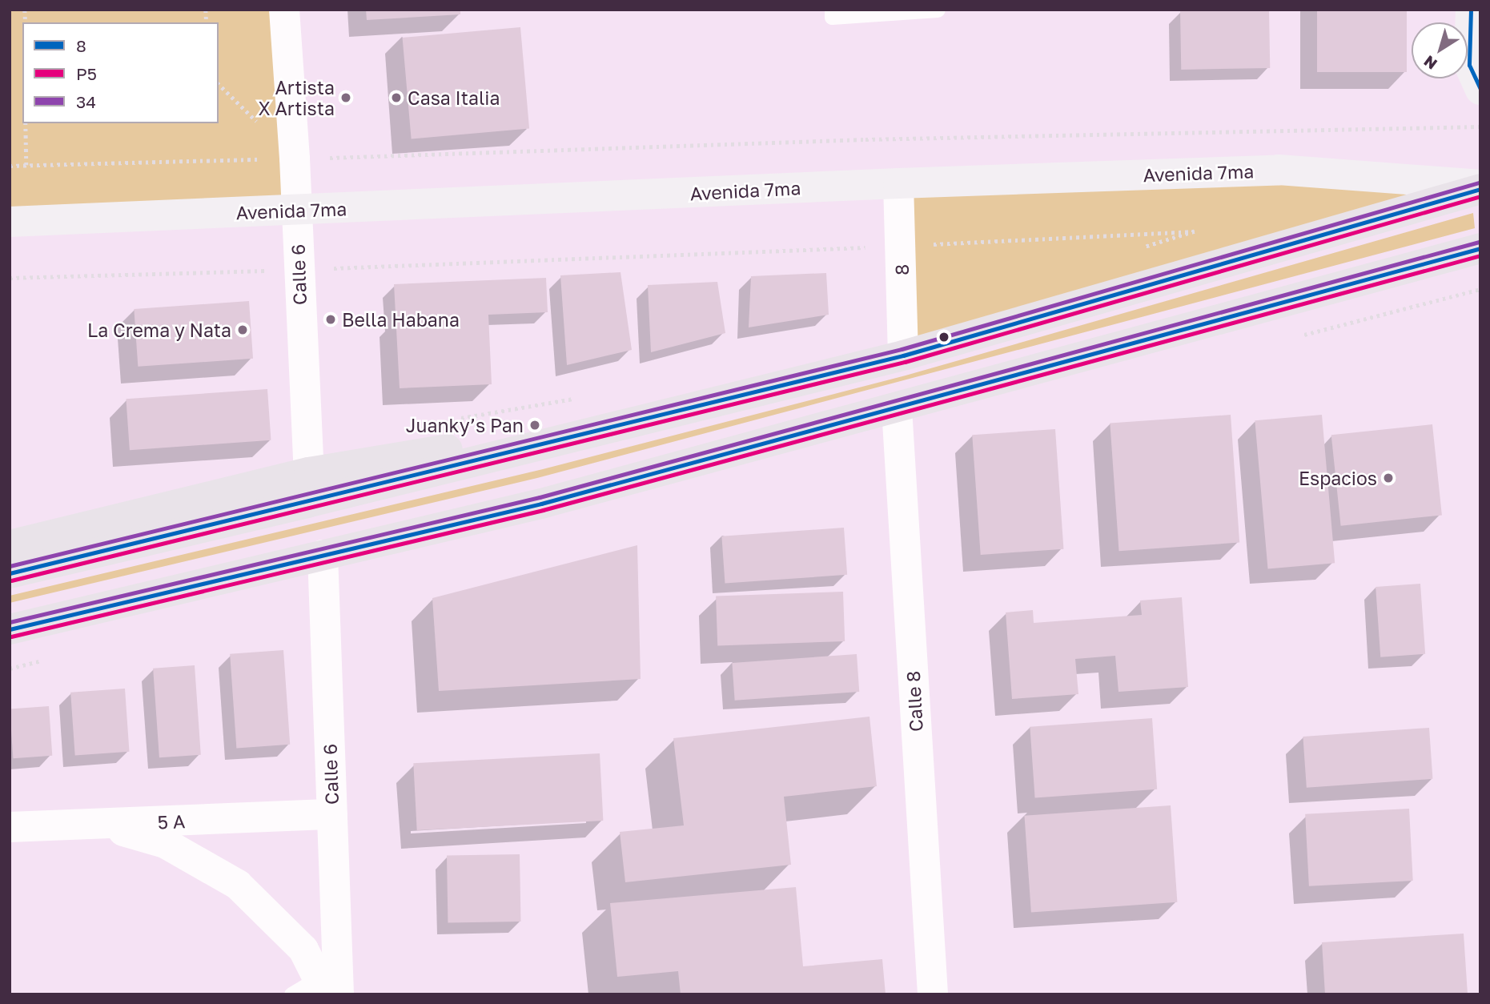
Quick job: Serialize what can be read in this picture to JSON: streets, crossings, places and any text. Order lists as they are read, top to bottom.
{
  "streets": {
    "street": [
      "Avenida 7ma",
      "8",
      "Calle 6",
      "Calle 8",
      "5 A"
    ]
  },
  "crossings": [
    ["Avenida 7ma", "8"],
    ["Avenida 7ma", "Calle 6"],
    ["Calle 6", "5 A"]
  ],
  "places": [
    "Artista X Artista",
    "Casa Italia",
    "Bella Habana",
    "La Crema y Nata",
    "Juanky’s Pan",
    "Espacios"
  ],
  "lines": ["transit line 8", "transit line 34", "transit line P5"],
  "legend": ["8", "P5", "34"],
  "north": "bottom left"
}
